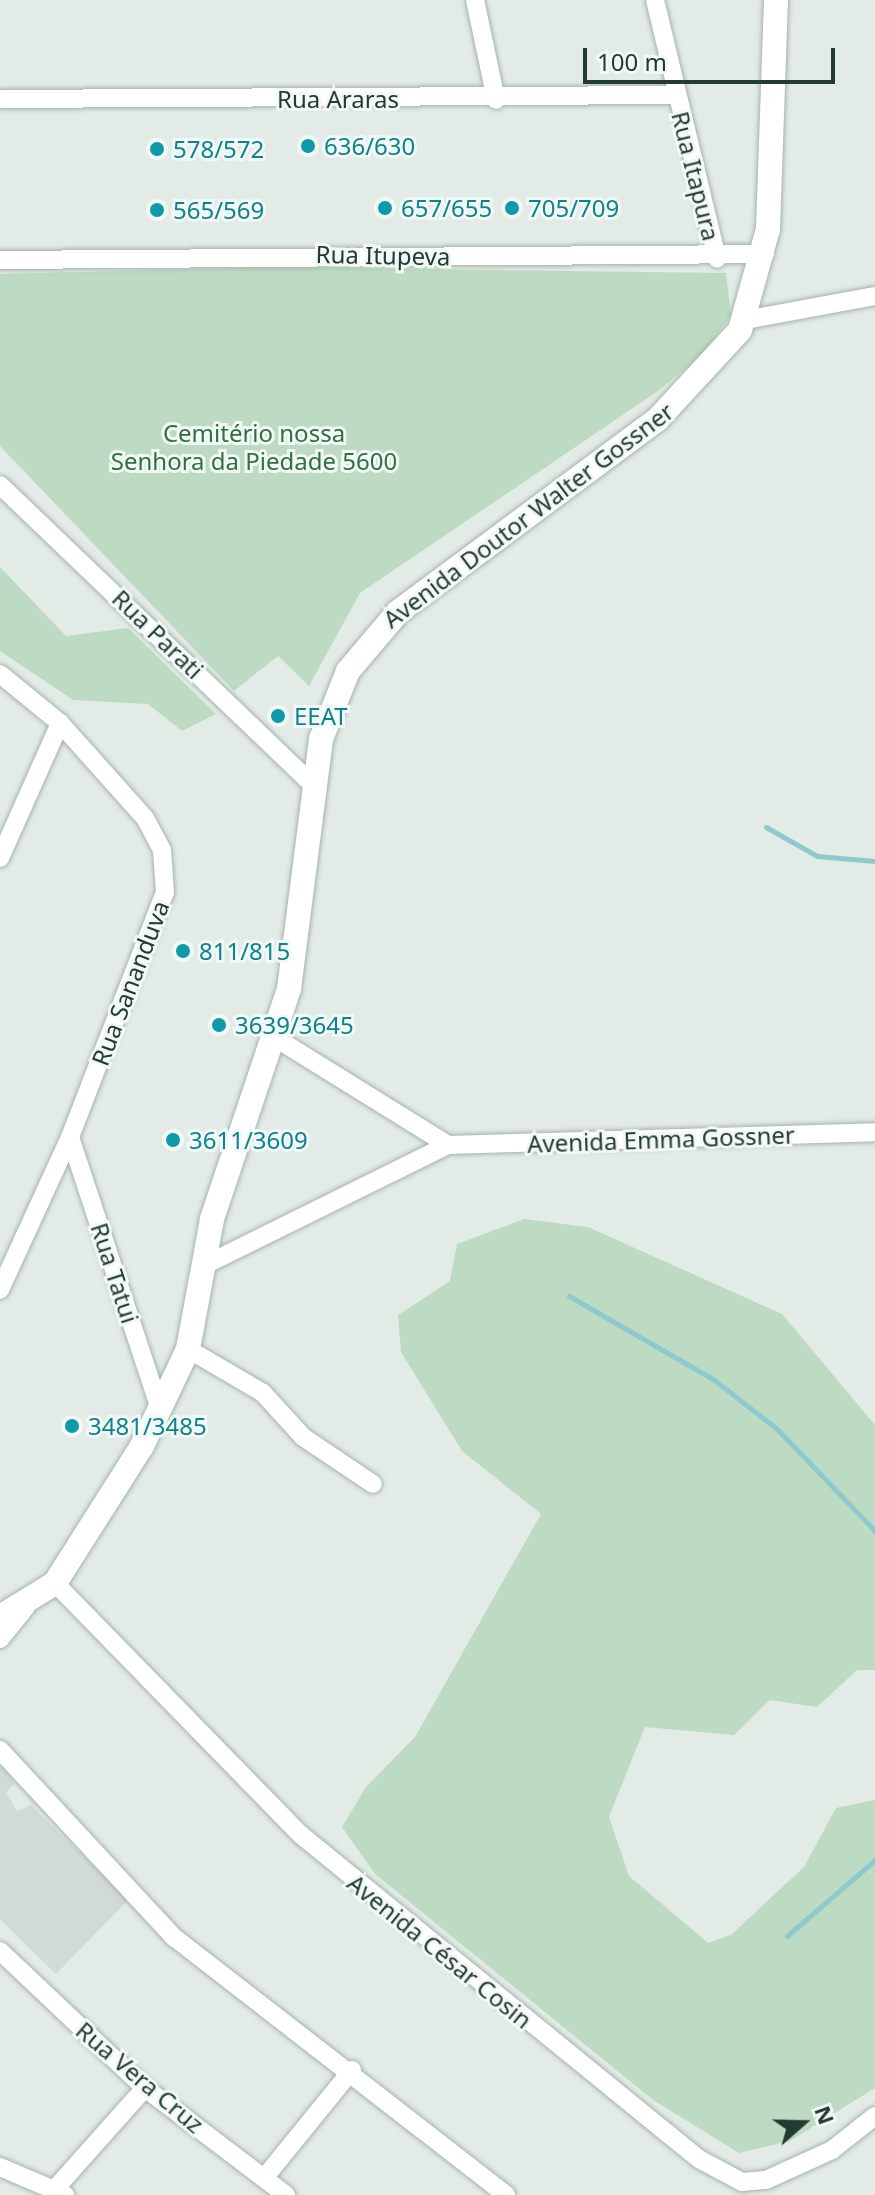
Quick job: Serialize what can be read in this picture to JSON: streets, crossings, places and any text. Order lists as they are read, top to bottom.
{
  "streets": {
    "main road": ["Avenida Doutor Walter Gossner"],
    "street": [
      "Rua Araras",
      "Rua Itapura",
      "Rua Itupeva",
      "Rua Parati",
      "Rua Sananduva",
      "Avenida Emma Gossner",
      "Rua Tatui",
      "Avenida César Cosin",
      "Rua Vera Cruz"
    ]
  },
  "crossings": [
    ["Rua Araras", "Rua Itapura"],
    ["Rua Itapura", "Rua Itupeva"],
    ["Rua Itupeva", "Avenida Doutor Walter Gossner"],
    ["Avenida Doutor Walter Gossner", "Rua Parati"],
    ["Avenida Doutor Walter Gossner", "Avenida Emma Gossner"],
    ["Avenida Doutor Walter Gossner", "Rua Tatui"],
    ["Avenida Doutor Walter Gossner", "Avenida César Cosin"],
    ["Rua Sananduva", "Rua Tatui"]
  ],
  "parks": ["Cemitério nossa Senhora da Piedade 5600"],
  "places": [
    "636/630",
    "578/572",
    "657/655",
    "705/709",
    "565/569",
    "EEAT",
    "811/815",
    "3639/3645",
    "3611/3609",
    "3481/3485"
  ],
  "scale_bar": "100 m",
  "north": "right"
}
